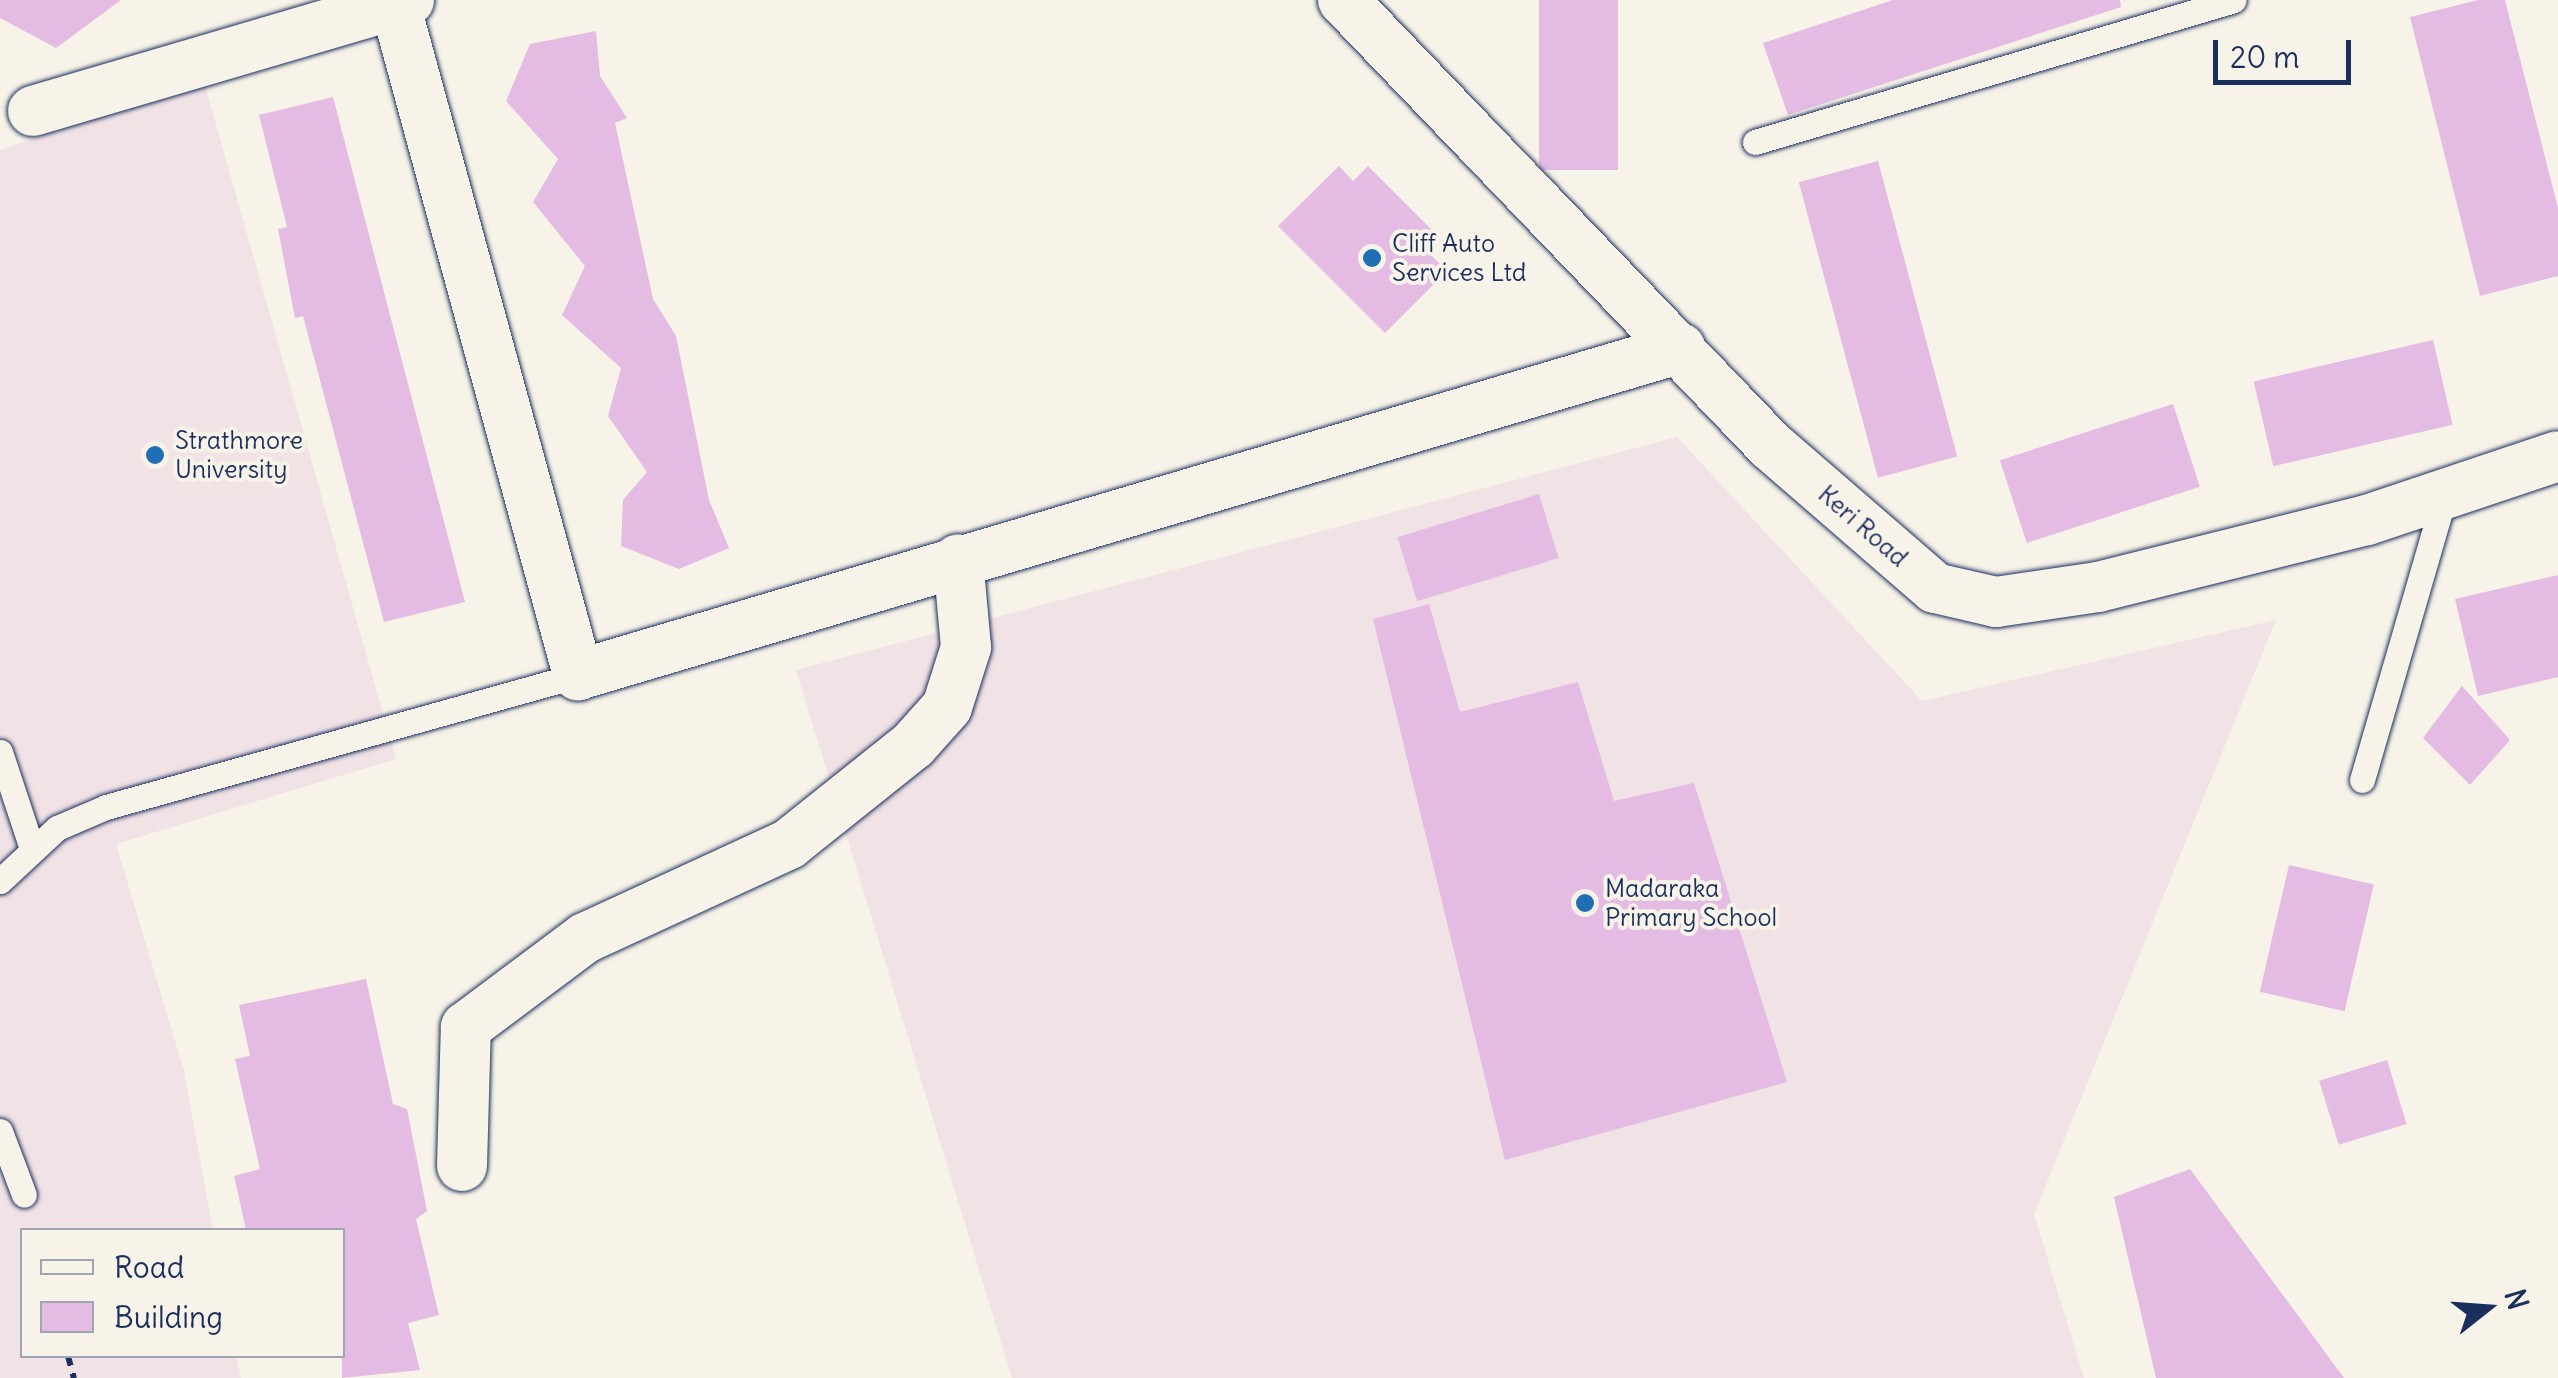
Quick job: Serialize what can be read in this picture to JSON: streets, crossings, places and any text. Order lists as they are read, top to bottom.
{
  "streets": {
    "street": ["Keri Road"]
  },
  "places": ["Cliff Auto Services Ltd", "Strathmore University", "Madaraka Primary School"],
  "legend": ["Road", "Building"],
  "scale_bar": "20 m",
  "north": "right"
}
